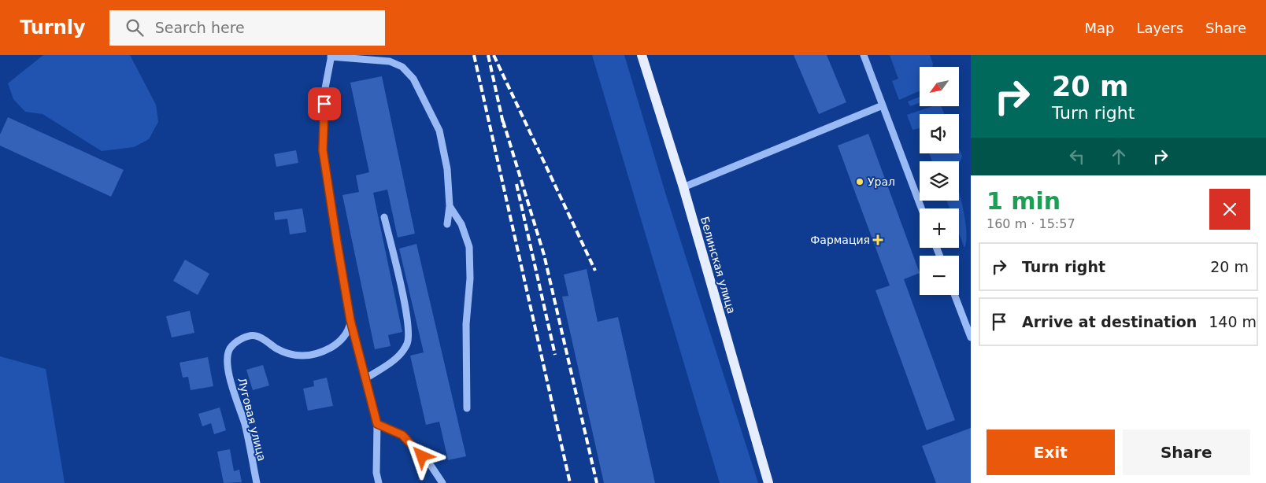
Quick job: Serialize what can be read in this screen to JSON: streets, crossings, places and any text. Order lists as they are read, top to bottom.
{
  "streets": {
    "main road": ["Белинская улица"],
    "street": ["Луговая улица"]
  },
  "places": {
    "other": ["Урал"],
    "health": ["Фармация"]
  },
  "north": "bottom left",
  "page": {
    "header": "Turnly",
    "search": "Search here",
    "nav": ["Map", "Layers", "Share"],
    "turn": ["20 m", "Turn right"],
    "map_buttons": ["+", "−"],
    "heading": ["1 min", "160 m · 15:57"],
    "list": [
      {
        "name": "Turn right",
        "value": "20 m"
      },
      {
        "name": "Arrive at destination",
        "value": "140 m"
      }
    ],
    "buttons": ["Exit", "Share"]
  }
}
